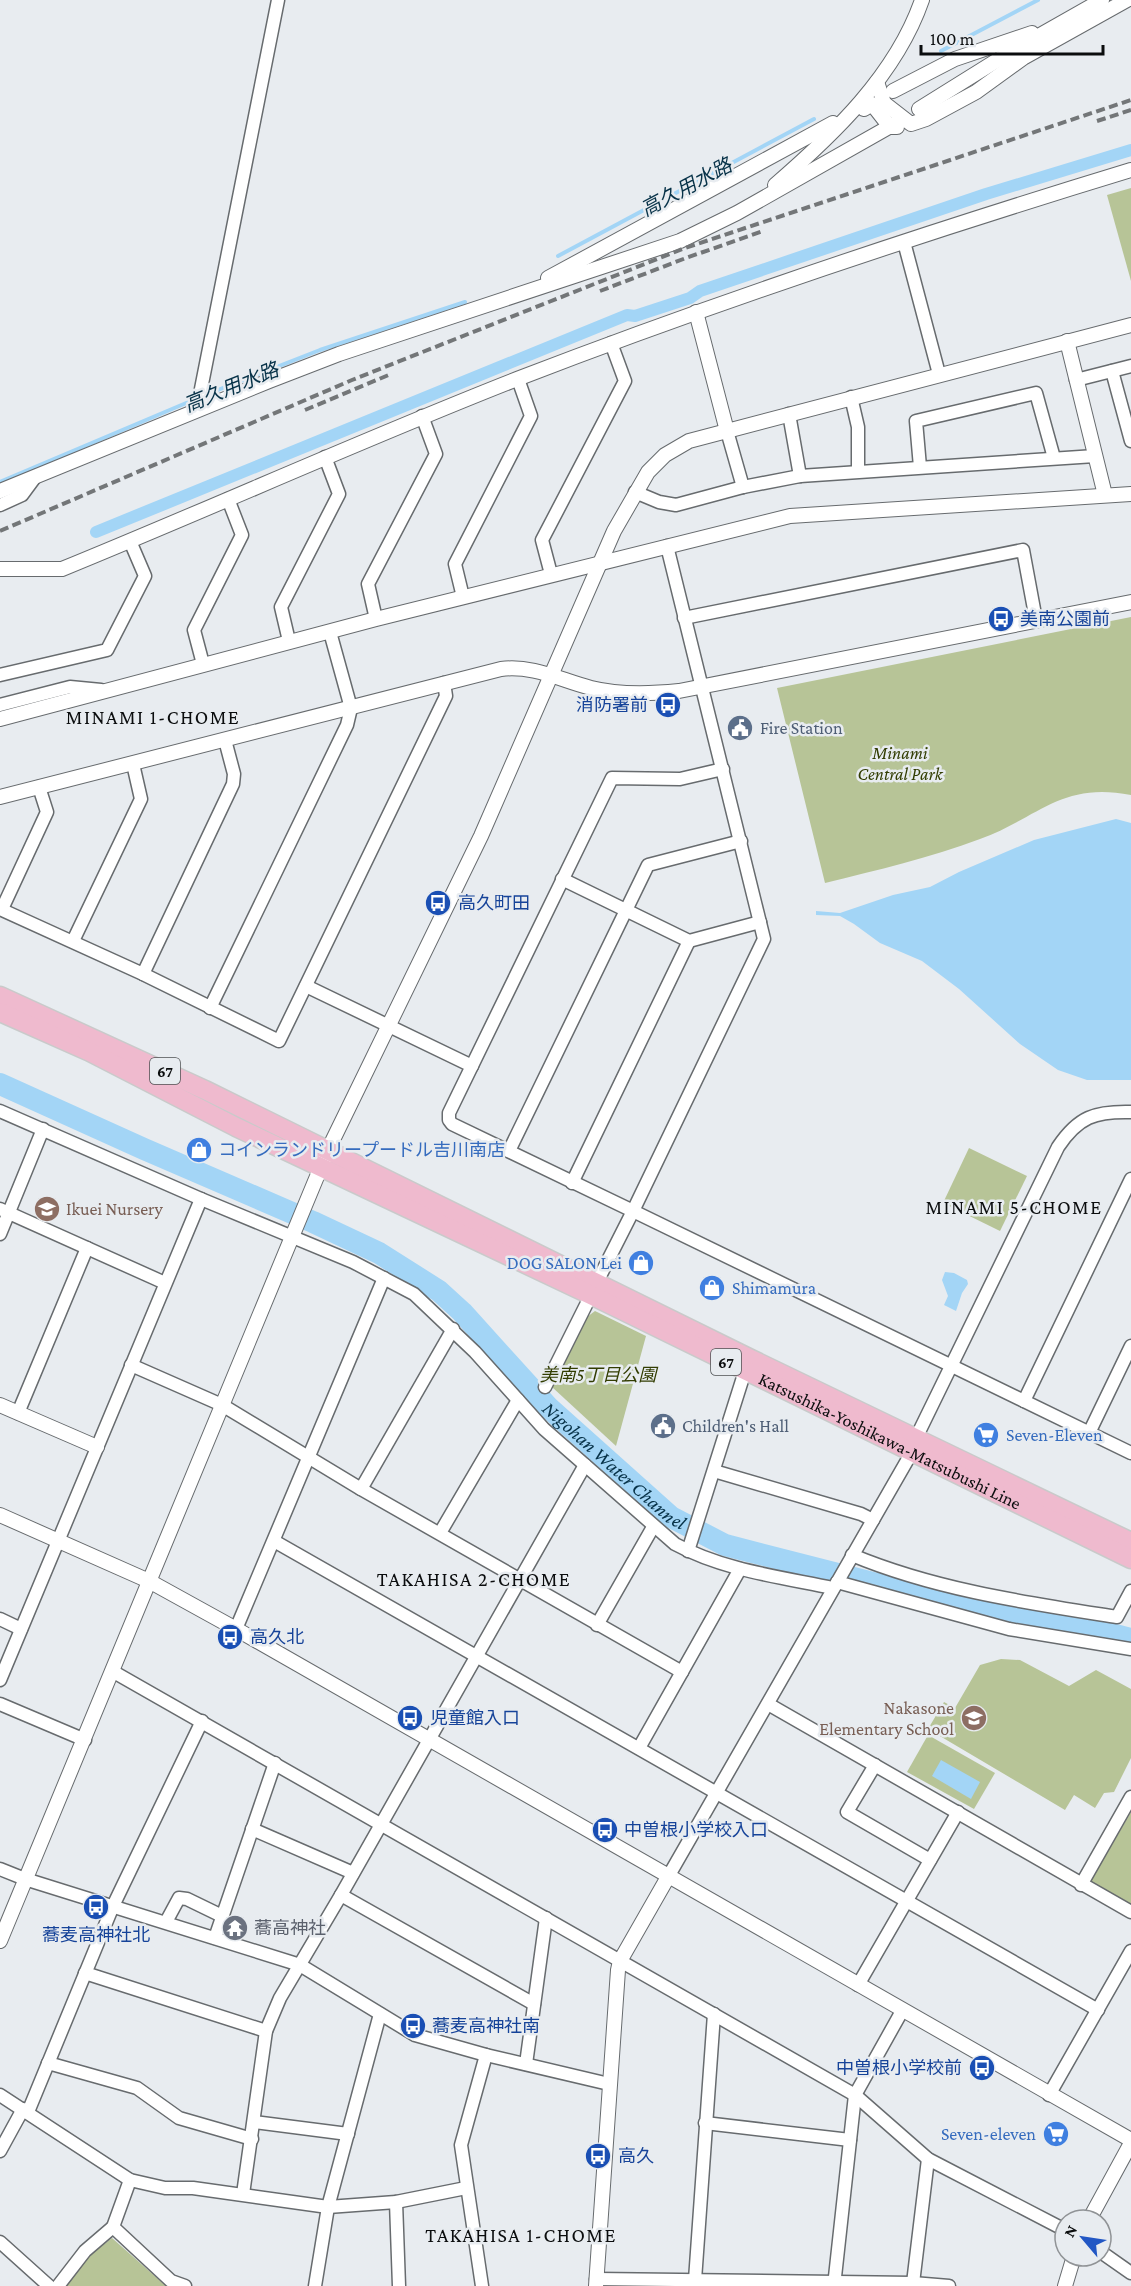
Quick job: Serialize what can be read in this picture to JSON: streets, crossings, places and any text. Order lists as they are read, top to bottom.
{
  "streets": {
    "main road": ["67", "Katsushika-Yoshikawa-Matsubushi Line"]
  },
  "districts": [
    "MINAMI 1-CHOME",
    "MINAMI 5-CHOME",
    "TAKAHISA 2-CHOME",
    "TAKAHISA 1-CHOME"
  ],
  "water": ["高久用水路", "Nigohan Water Channel"],
  "parks": ["Minami Central Park", "美南5丁目公園"],
  "places": {
    "bus stop": [
      "美南公園前",
      "消防署前",
      "高久町田",
      "高久北",
      "児童館入口",
      "中曽根小学校入口",
      "蕎麦高神社北",
      "蕎麦高神社南",
      "中曽根小学校前",
      "高久"
    ],
    "public building": ["Fire Station", "Children's Hall"],
    "shop": ["コインランドリープードル吉川南店", "DOG SALON Lei", "Shimamura"],
    "school or university": ["Ikuei Nursery", "Nakasone Elementary School"],
    "supermarket": ["Seven-Eleven", "Seven-eleven"],
    "temple": ["蕎高神社"]
  },
  "scale_bar": "100 m",
  "north": "top left"
}
